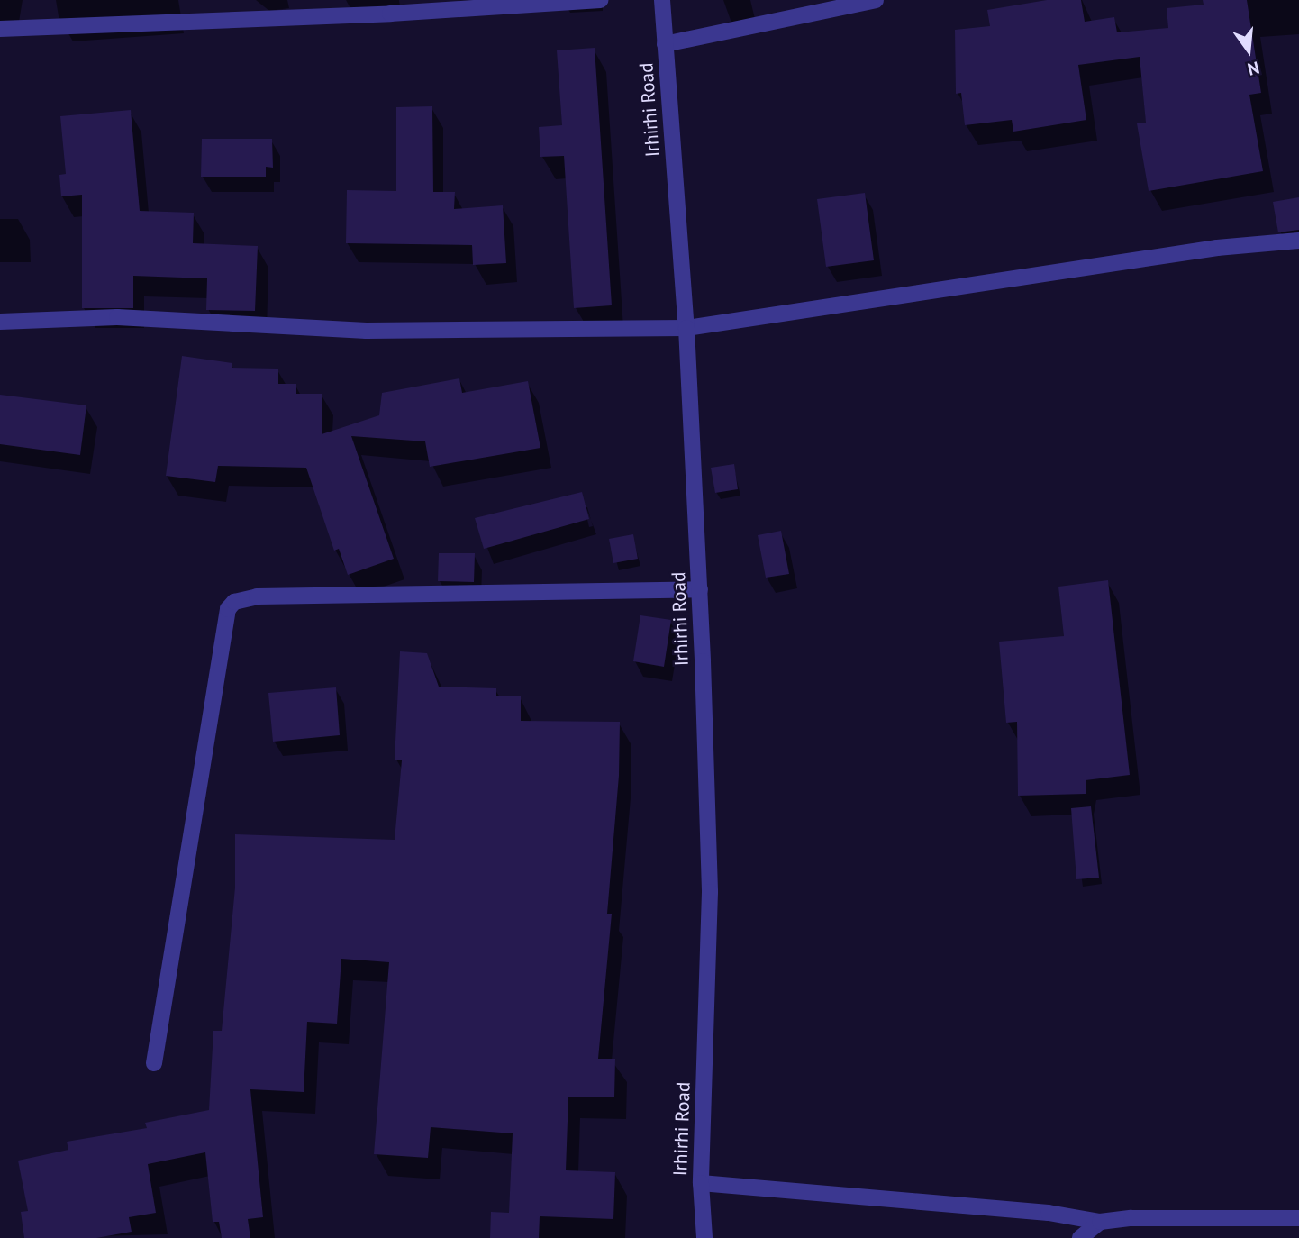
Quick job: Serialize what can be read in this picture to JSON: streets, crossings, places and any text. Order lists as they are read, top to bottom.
{
  "streets": {
    "street": ["Irhirhi Road"]
  },
  "north": "bottom"
}
